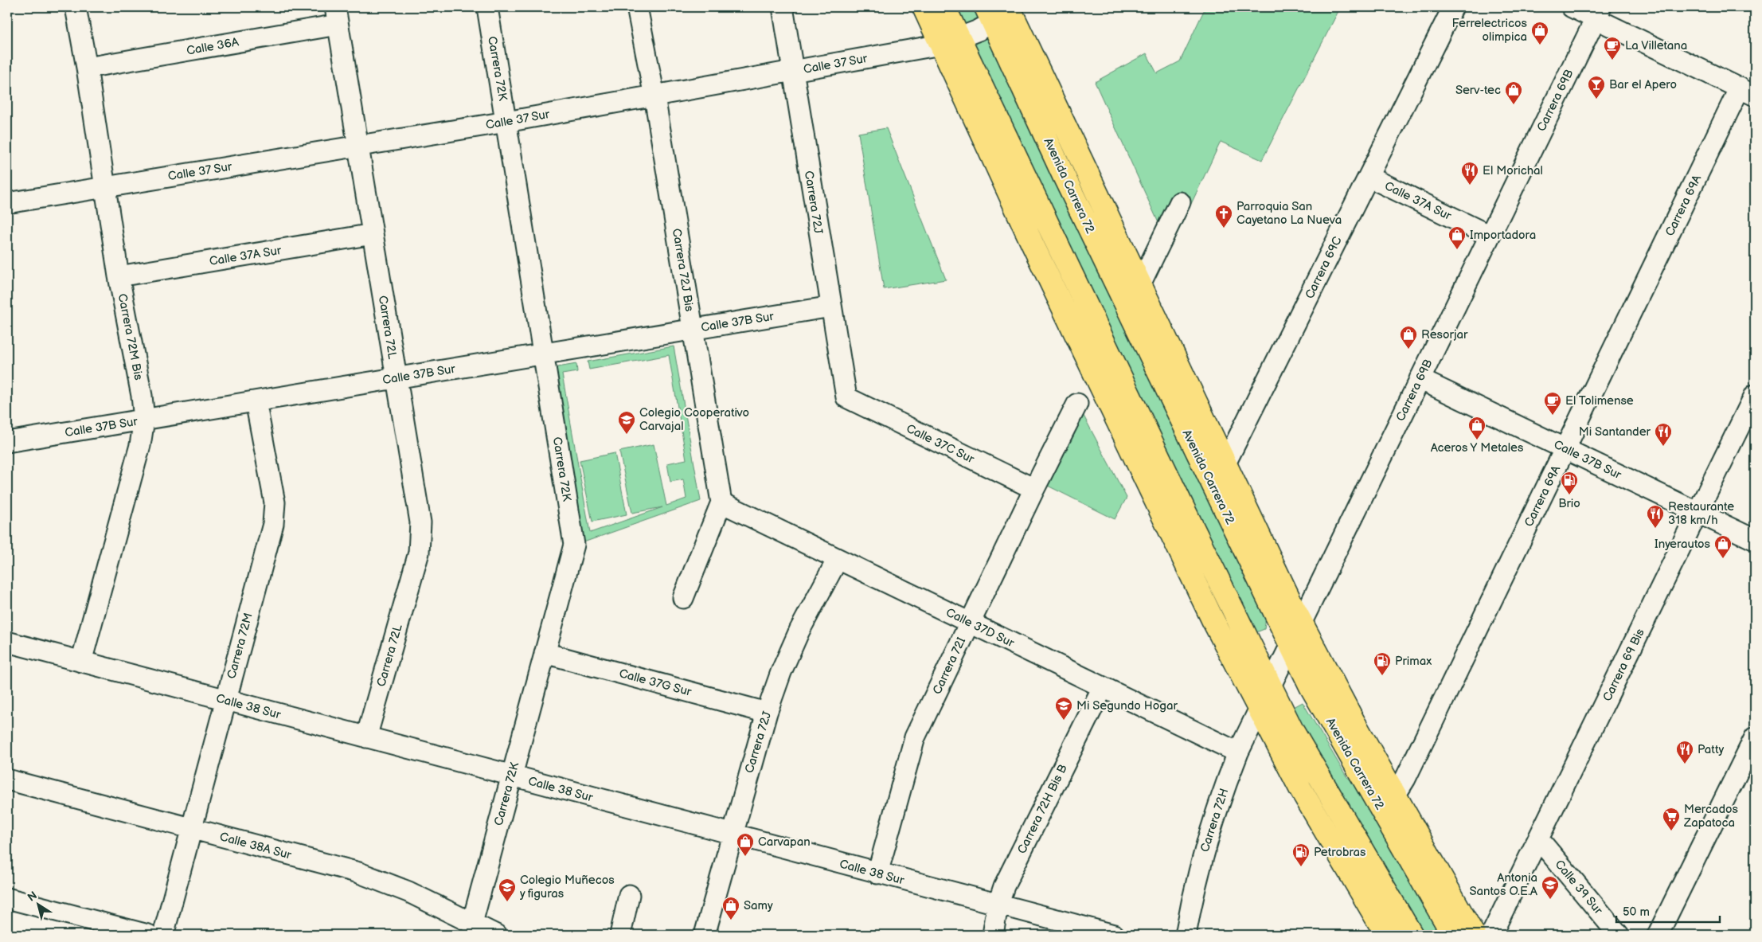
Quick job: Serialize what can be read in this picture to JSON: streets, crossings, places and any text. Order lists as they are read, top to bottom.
{
  "streets": {
    "highway": ["Avenida Carrera 72"],
    "street": [
      "Calle 36A",
      "Calle 37 Sur",
      "Carrera 72K",
      "Carrera 69B",
      "Calle 37A Sur",
      "Carrera 72J",
      "Carrera 69A",
      "Carrera 69C",
      "Carrera 72J Bis",
      "Calle 37B Sur",
      "Carrera 72L",
      "Carrera 72M Bis",
      "Calle 37C Sur",
      "Calle 37D Sur",
      "Carrera 72M",
      "Carrera 69 Bis",
      "Carrera 72I",
      "Calle 37G Sur",
      "Calle 38 Sur",
      "Carrera 72H Bis B",
      "Carrera 72H",
      "Calle 38A Sur",
      "Calle 39 Sur"
    ]
  },
  "crossings": [
    ["Calle 36A", "Carrera 72L"],
    ["Calle 36A", "Carrera 72M Bis"],
    ["Calle 37 Sur", "Carrera 72K"],
    ["Calle 37 Sur", "Avenida Carrera 72"],
    ["Calle 37 Sur", "Carrera 72J"],
    ["Calle 37 Sur", "Carrera 72J Bis"],
    ["Calle 37 Sur", "Carrera 72L"],
    ["Calle 37 Sur", "Carrera 72M Bis"],
    ["Carrera 72K", "Calle 37B Sur"],
    ["Carrera 72K", "Calle 37G Sur"],
    ["Carrera 72K", "Calle 38 Sur"],
    ["Carrera 72K", "Calle 38A Sur"],
    ["Carrera 69B", "Avenida Carrera 72"],
    ["Carrera 69B", "Calle 37A Sur"],
    ["Carrera 69B", "Calle 37B Sur"],
    ["Carrera 69B", "Carrera 72H"],
    ["Avenida Carrera 72", "Carrera 69A"],
    ["Avenida Carrera 72", "Carrera 69C"],
    ["Calle 37A Sur", "Carrera 69C"],
    ["Calle 37A Sur", "Carrera 72L"],
    ["Calle 37A Sur", "Carrera 72M Bis"],
    ["Carrera 72J", "Calle 37B Sur"],
    ["Carrera 72J", "Calle 37C Sur"],
    ["Carrera 72J", "Calle 37D Sur"],
    ["Carrera 72J", "Calle 37G Sur"],
    ["Carrera 72J", "Calle 38 Sur"],
    ["Carrera 69A", "Calle 37B Sur"],
    ["Carrera 72J Bis", "Calle 37B Sur"],
    ["Carrera 72J Bis", "Calle 37D Sur"],
    ["Calle 37B Sur", "Carrera 72L"],
    ["Calle 37B Sur", "Carrera 72M Bis"],
    ["Calle 37B Sur", "Carrera 72M"],
    ["Calle 37B Sur", "Carrera 69 Bis"],
    ["Carrera 72L", "Calle 38 Sur"],
    ["Carrera 72M Bis", "Calle 38 Sur"],
    ["Calle 37C Sur", "Carrera 72I"],
    ["Calle 37D Sur", "Carrera 72I"],
    ["Calle 37D Sur", "Carrera 72H Bis B"],
    ["Calle 37D Sur", "Carrera 72H"],
    ["Carrera 72M", "Calle 38 Sur"],
    ["Carrera 72M", "Calle 38A Sur"],
    ["Carrera 69 Bis", "Calle 39 Sur"],
    ["Carrera 72I", "Calle 38 Sur"],
    ["Calle 38 Sur", "Carrera 72H Bis B"]
  ],
  "places": {
    "shop": [
      "Ferrelectricos olimpica",
      "Serv-tec",
      "Importadora",
      "Resorjar",
      "Aceros Y Metales",
      "Inyerautos",
      "Carvapan",
      "Samy"
    ],
    "cafe": ["La Villetana", "El Tolimense"],
    "bar": ["Bar el Apero"],
    "restaurant": [
      "El Morichal",
      "Mi Santander",
      "Restaurante 318 km/h",
      "Patty"
    ],
    "church": ["Parroquia San Cayetano La Nueva"],
    "school or university": [
      "Colegio Cooperativo Carvajal",
      "Mi Segundo Hogar",
      "Antonia Santos O.E.A",
      "Colegio Muñecos y figuras"
    ],
    "fuel station": ["Brio", "Primax", "Petrobras"],
    "supermarket": ["Mercados Zapatoca"]
  },
  "scale_bar": "50 m",
  "north": "top left"
}
